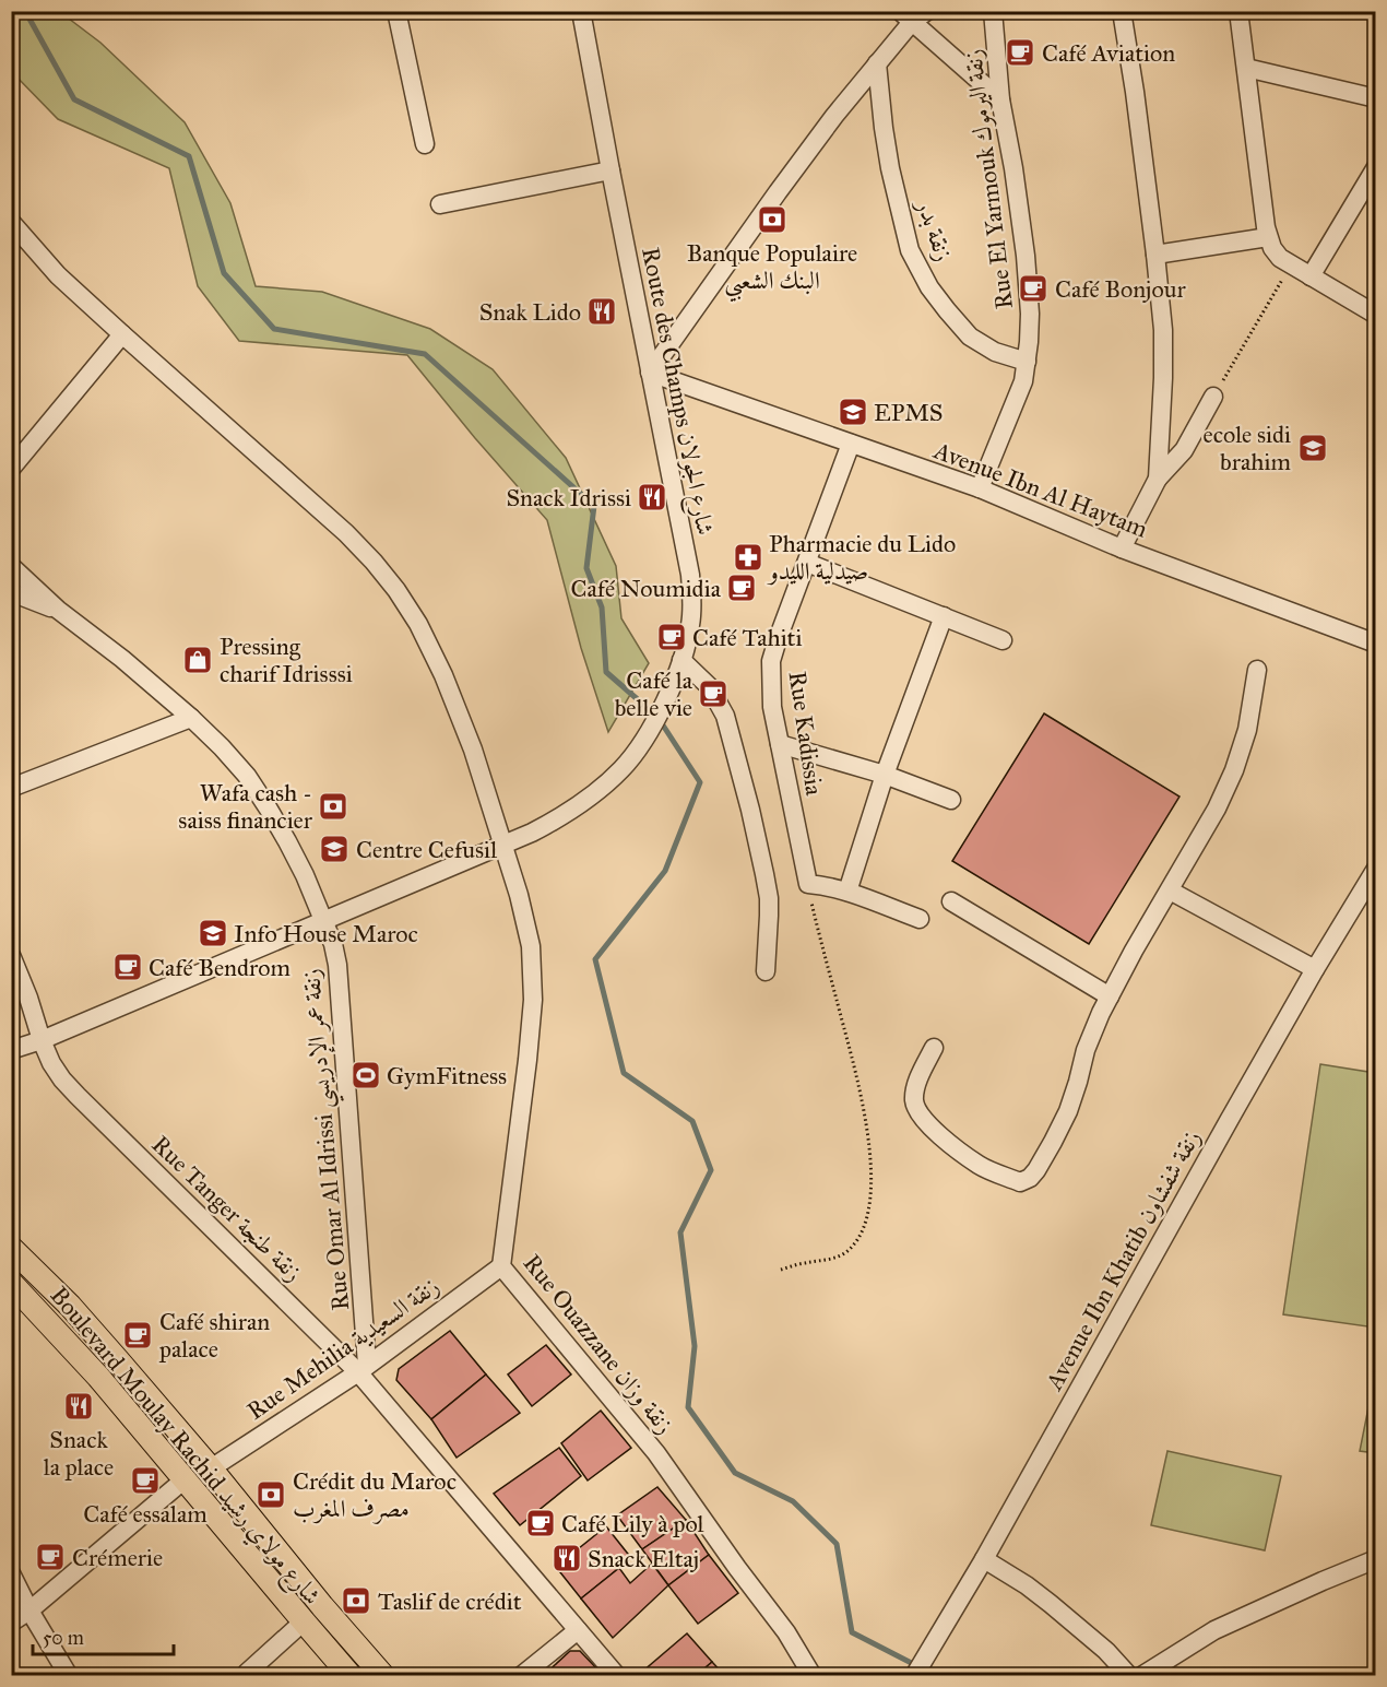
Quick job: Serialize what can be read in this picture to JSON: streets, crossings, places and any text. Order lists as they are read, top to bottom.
{
  "streets": {
    "main road": ["Boulevard Moulay Rachid شارع مولاي رشيد"],
    "street": [
      "Rue El Yarmouk زنقة اليرموك",
      "زنقة بدر",
      "Route des Champs شارع الجولان",
      "Avenue Ibn Al Haytam",
      "Rue Kadissia",
      "Rue Omar Al Idrissi زنقة عمر الإدريسي",
      "Rue Tanger زنقة طنجة",
      "Avenue Ibn Khatib زنقة شفشاون",
      "Rue Ouazzane زنقة وزان",
      "Rue Mehilia زنقة السعيدية"
    ]
  },
  "crossings": [
    ["Rue El Yarmouk زنقة اليرموك", "زنقة بدر"],
    ["Rue El Yarmouk زنقة اليرموك", "Avenue Ibn Al Haytam"],
    ["Route des Champs شارع الجولان", "Avenue Ibn Al Haytam"],
    ["Route des Champs شارع الجولان", "Rue Omar Al Idrissi زنقة عمر الإدريسي"],
    ["Route des Champs شارع الجولان", "Rue Tanger زنقة طنجة"],
    ["Route des Champs شارع الجولان", "Rue Ouazzane زنقة وزان"],
    ["Avenue Ibn Al Haytam", "Rue Kadissia"],
    ["Rue Omar Al Idrissi زنقة عمر الإدريسي", "Rue Tanger زنقة طنجة"],
    ["Rue Omar Al Idrissi زنقة عمر الإدريسي", "Rue Mehilia زنقة السعيدية"],
    ["Rue Tanger زنقة طنجة", "Rue Mehilia زنقة السعيدية"],
    ["Rue Ouazzane زنقة وزان", "Rue Mehilia زنقة السعيدية"],
    ["Rue Mehilia زنقة السعيدية", "Boulevard Moulay Rachid شارع مولاي رشيد"]
  ],
  "places": {
    "cafe": [
      "Café Aviation",
      "Café Bonjour",
      "Café Noumidia",
      "Café Tahiti",
      "Café la belle vie",
      "Café Bendrom",
      "Café shiran palace",
      "Café essalam",
      "Café Lily à pol",
      "Crémerie"
    ],
    "bank": [
      "Banque Populaire البنك الشعبي",
      "Wafa cash - saiss financier",
      "Crédit du Maroc مصرف المغرب",
      "Taslif de crédit"
    ],
    "restaurant": [
      "Snak Lido",
      "Snack Idrissi",
      "Snack la place",
      "Snack Eltaj"
    ],
    "school or university": [
      "EPMS",
      "ecole sidi brahim",
      "Centre Cefusil",
      "Info House Maroc"
    ],
    "pharmacy": ["Pharmacie du Lido صيدلية الليدو"],
    "shop": ["Pressing charif Idrisssi"],
    "sports": ["GymFitness"]
  },
  "scale_bar": "50 m"
}
